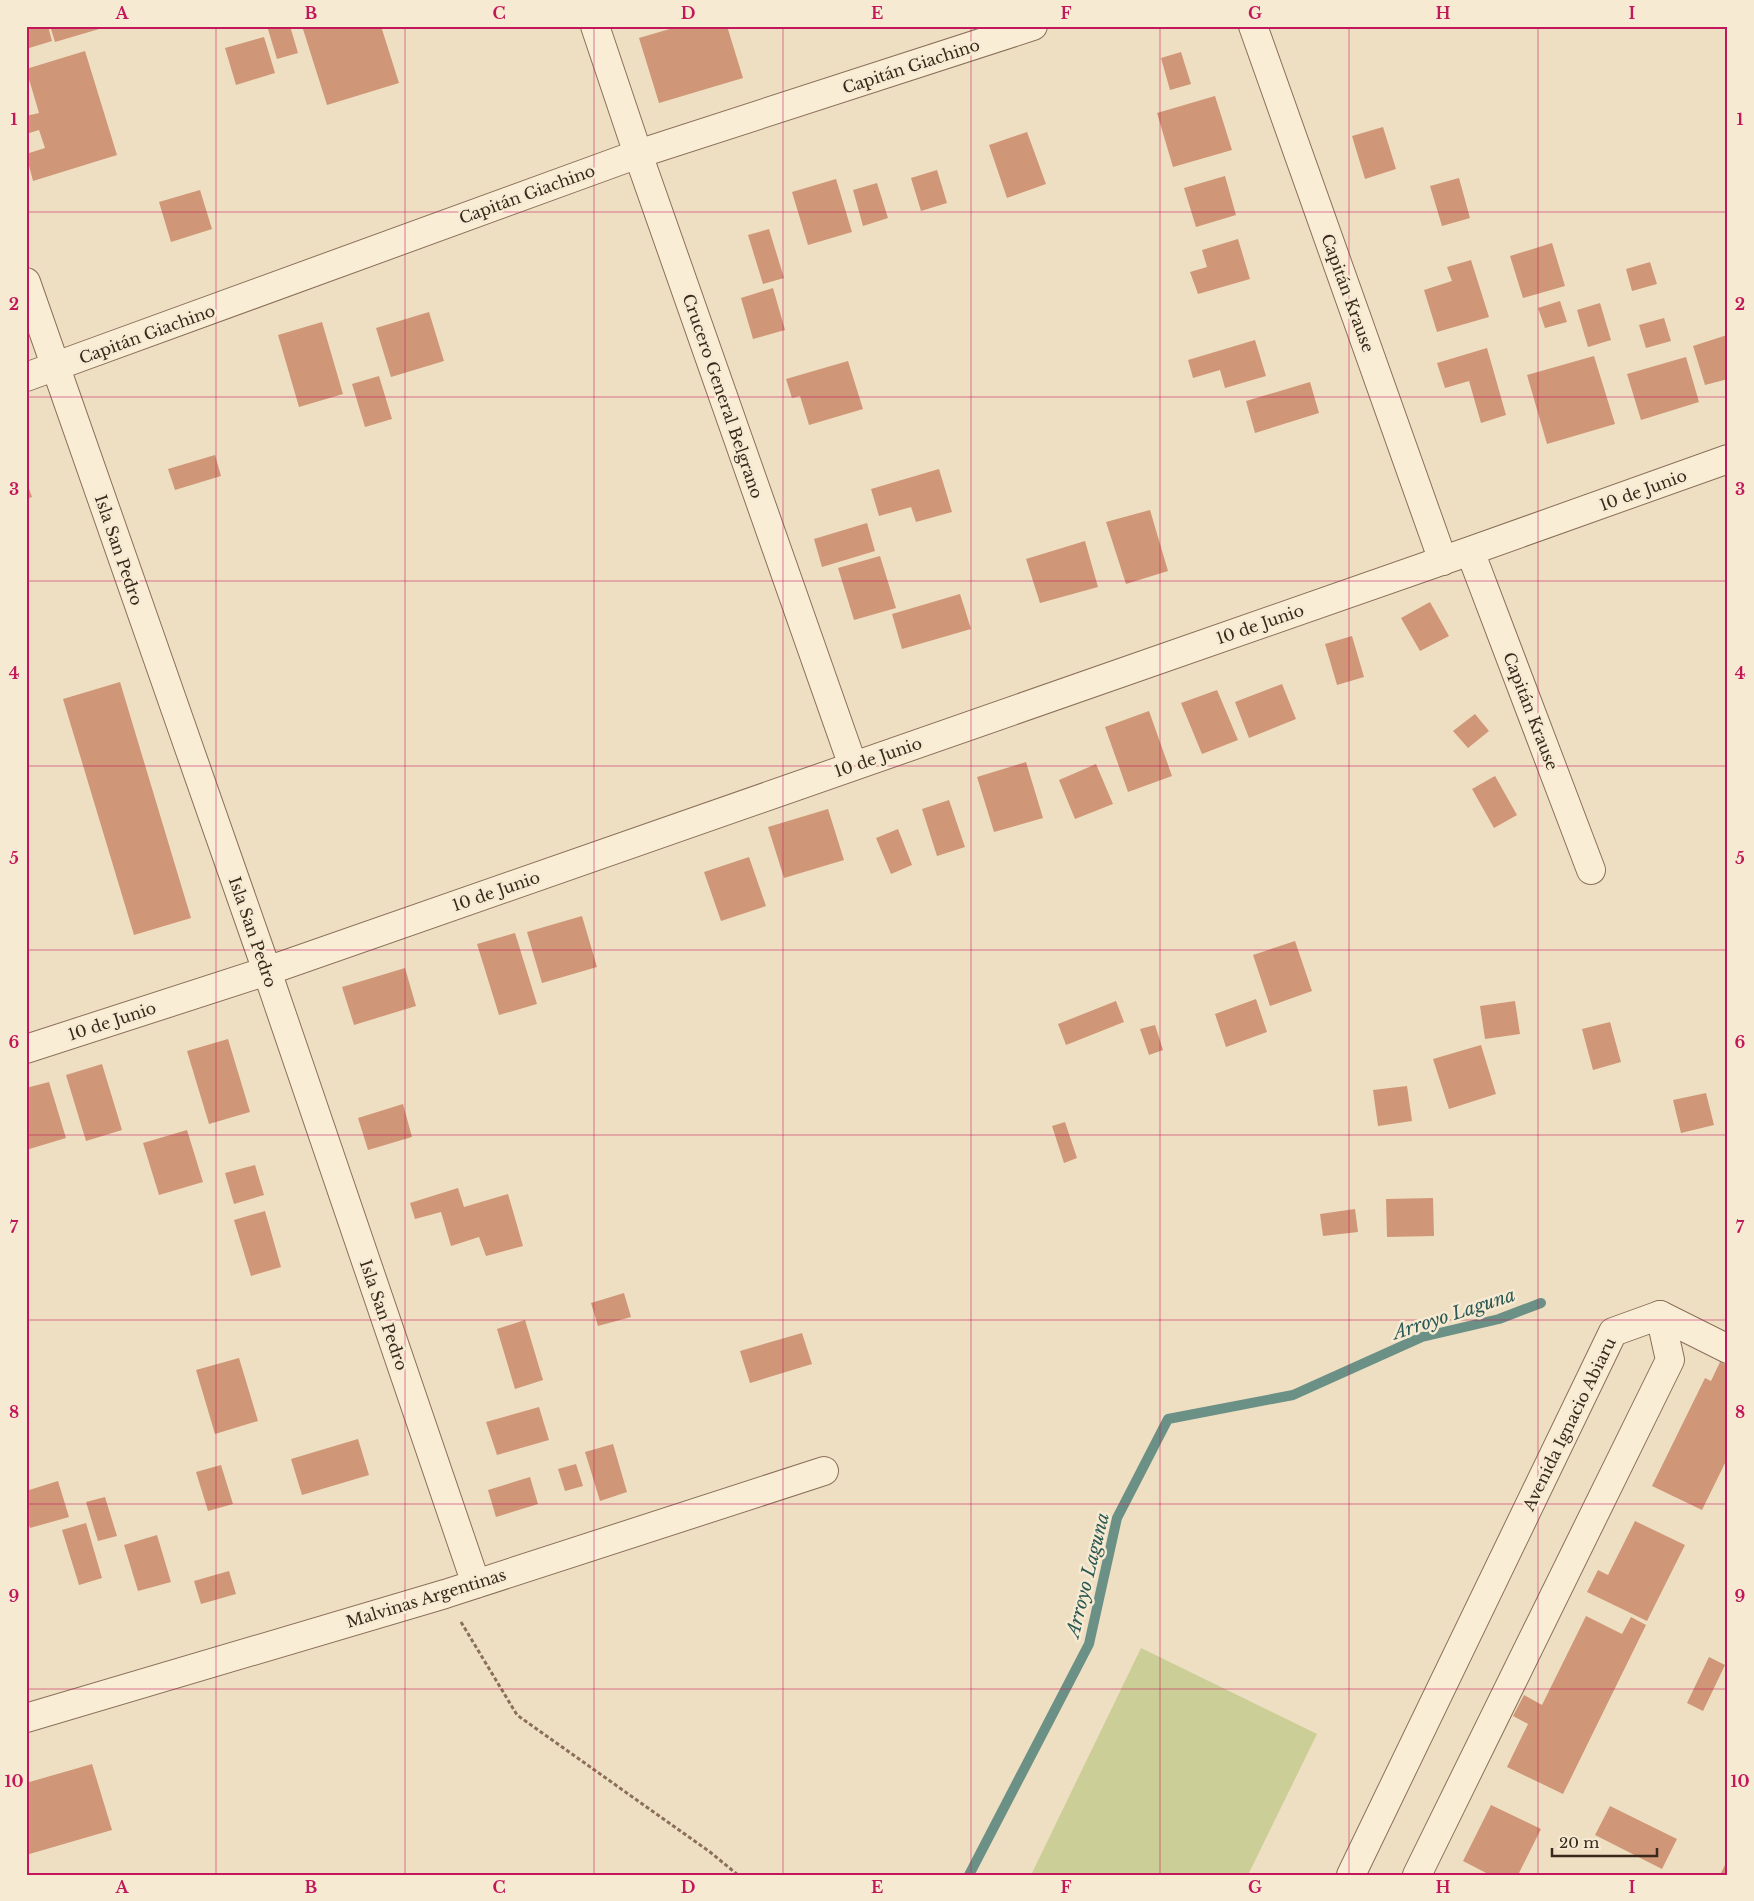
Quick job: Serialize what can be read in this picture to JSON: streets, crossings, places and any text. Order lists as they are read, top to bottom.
{
  "streets": {
    "street": [
      "Capitán Giachino",
      "Capitán Krause",
      "Crucero General Belgrano",
      "10 de Junio",
      "Isla San Pedro",
      "Avenida Ignacio Abiaru",
      "Malvinas Argentinas"
    ]
  },
  "crossings": [
    ["Capitán Giachino", "Crucero General Belgrano"],
    ["Capitán Giachino", "Isla San Pedro"],
    ["Capitán Krause", "10 de Junio"],
    ["Crucero General Belgrano", "10 de Junio"],
    ["10 de Junio", "Isla San Pedro"],
    ["Isla San Pedro", "Malvinas Argentinas"]
  ],
  "water": ["Arroyo Laguna"],
  "scale_bar": "20 m",
  "grid": {
    "columns": [
      "A",
      "B",
      "C",
      "D",
      "E",
      "F",
      "G",
      "H",
      "I"
    ],
    "rows": [
      "1",
      "2",
      "3",
      "4",
      "5",
      "6",
      "7",
      "8",
      "9",
      "10"
    ]
  }
}
